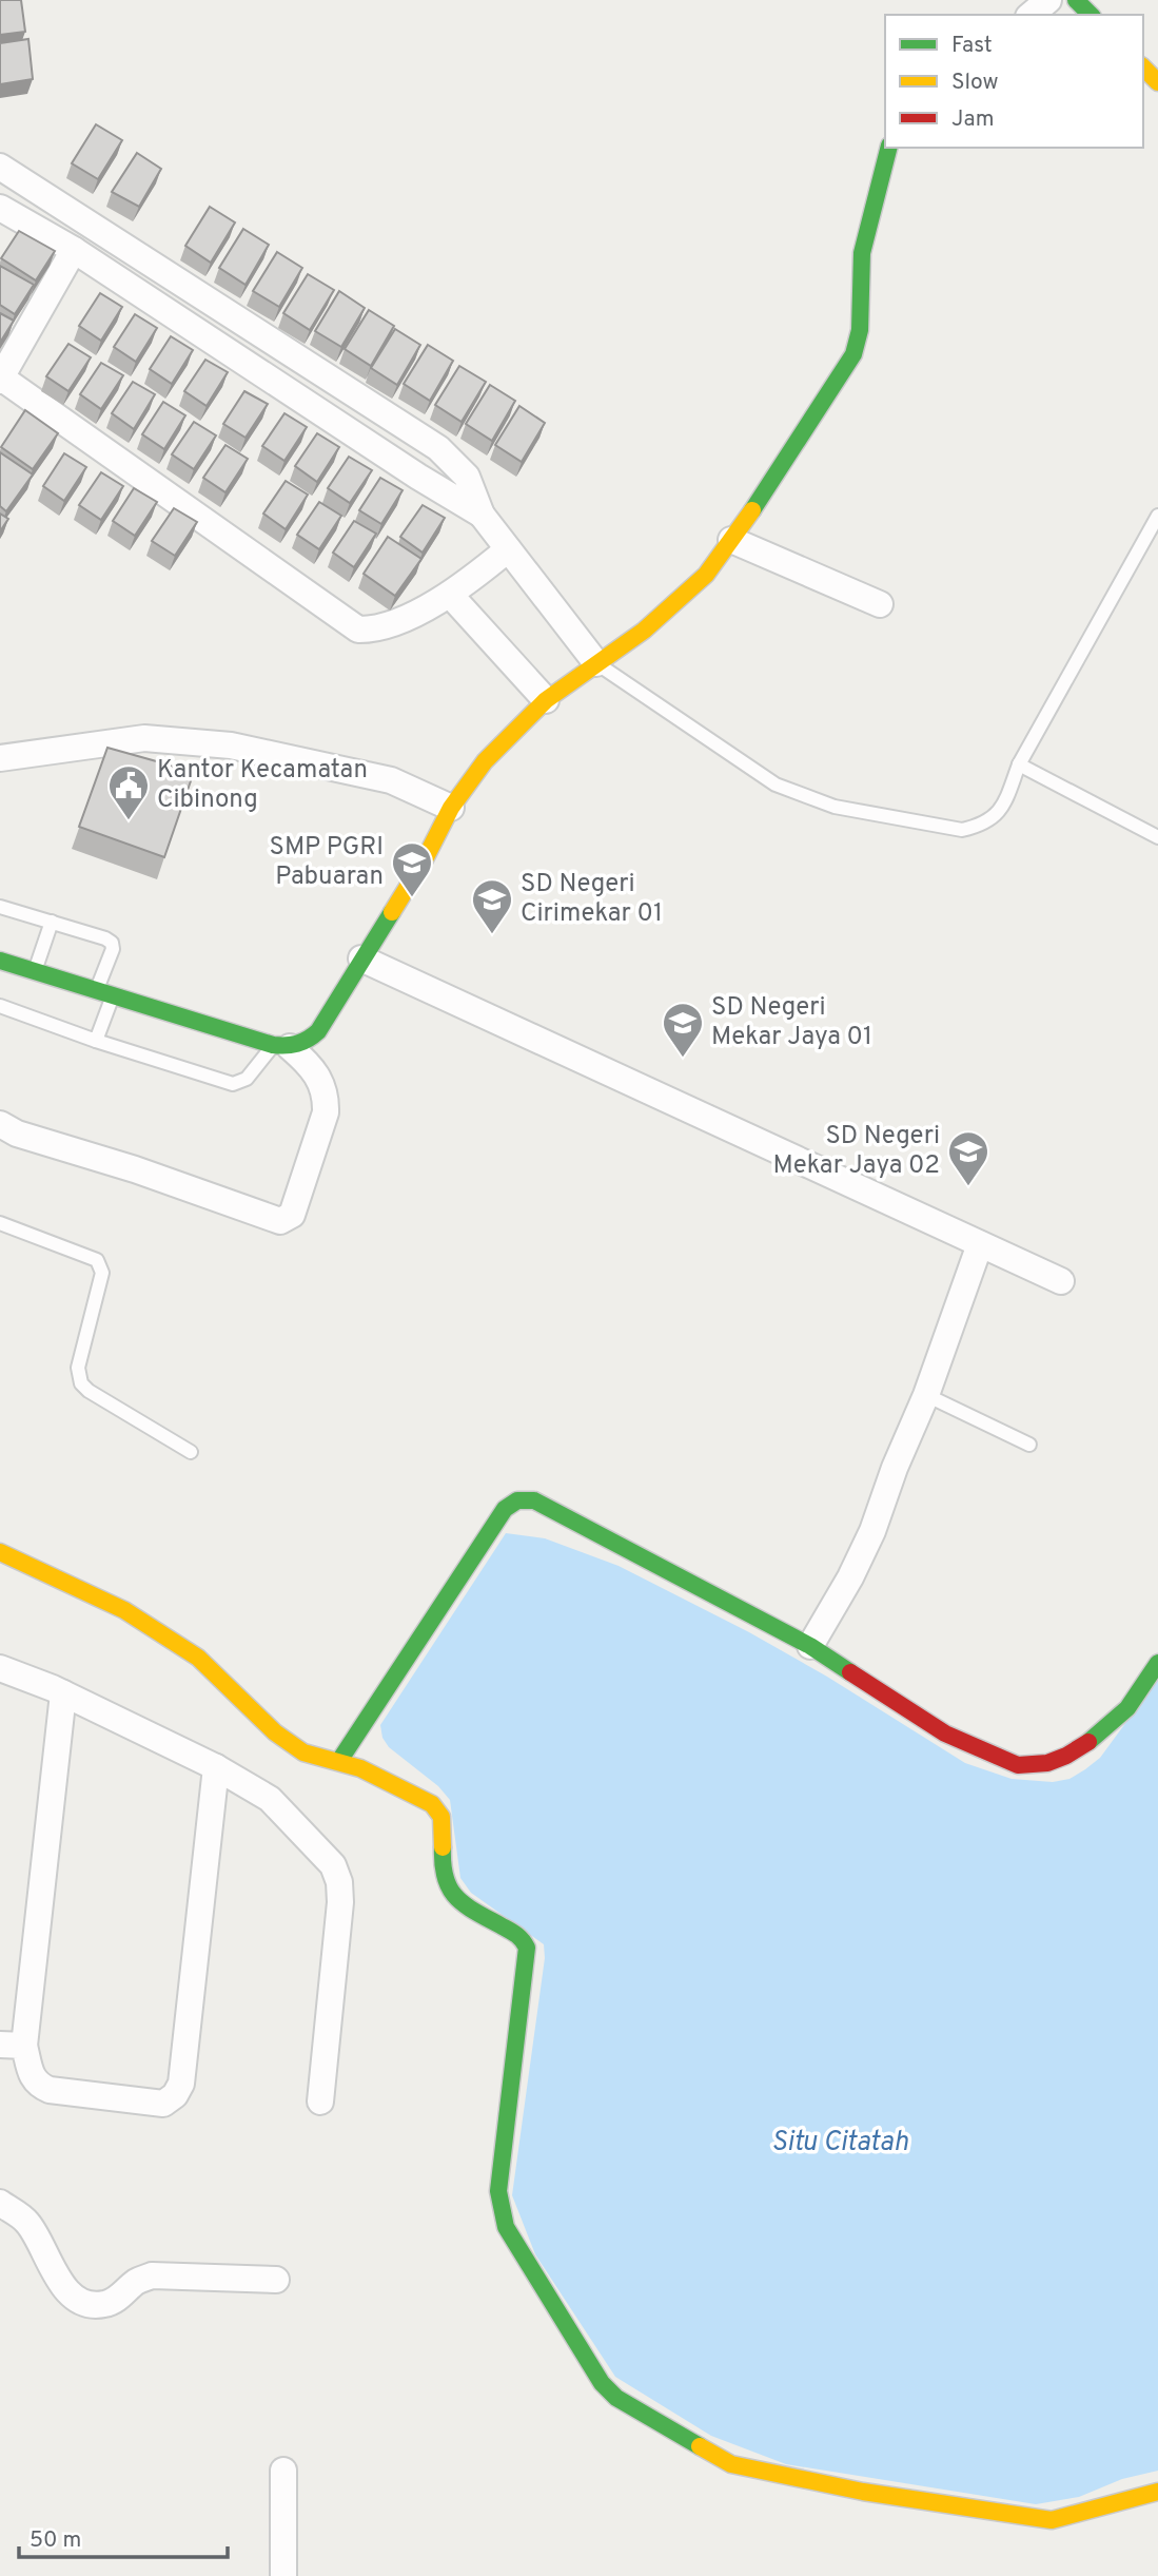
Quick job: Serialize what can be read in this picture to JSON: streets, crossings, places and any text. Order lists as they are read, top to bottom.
{
  "water": ["Situ Citatah"],
  "places": {
    "public building": ["Kantor Kecamatan Cibinong"],
    "school or university": [
      "SMP PGRI Pabuaran",
      "SD Negeri Cirimekar 01",
      "SD Negeri Mekar Jaya 01",
      "SD Negeri Mekar Jaya 02"
    ]
  },
  "legend": ["Fast", "Slow", "Jam"],
  "scale_bar": "50 m"
}
